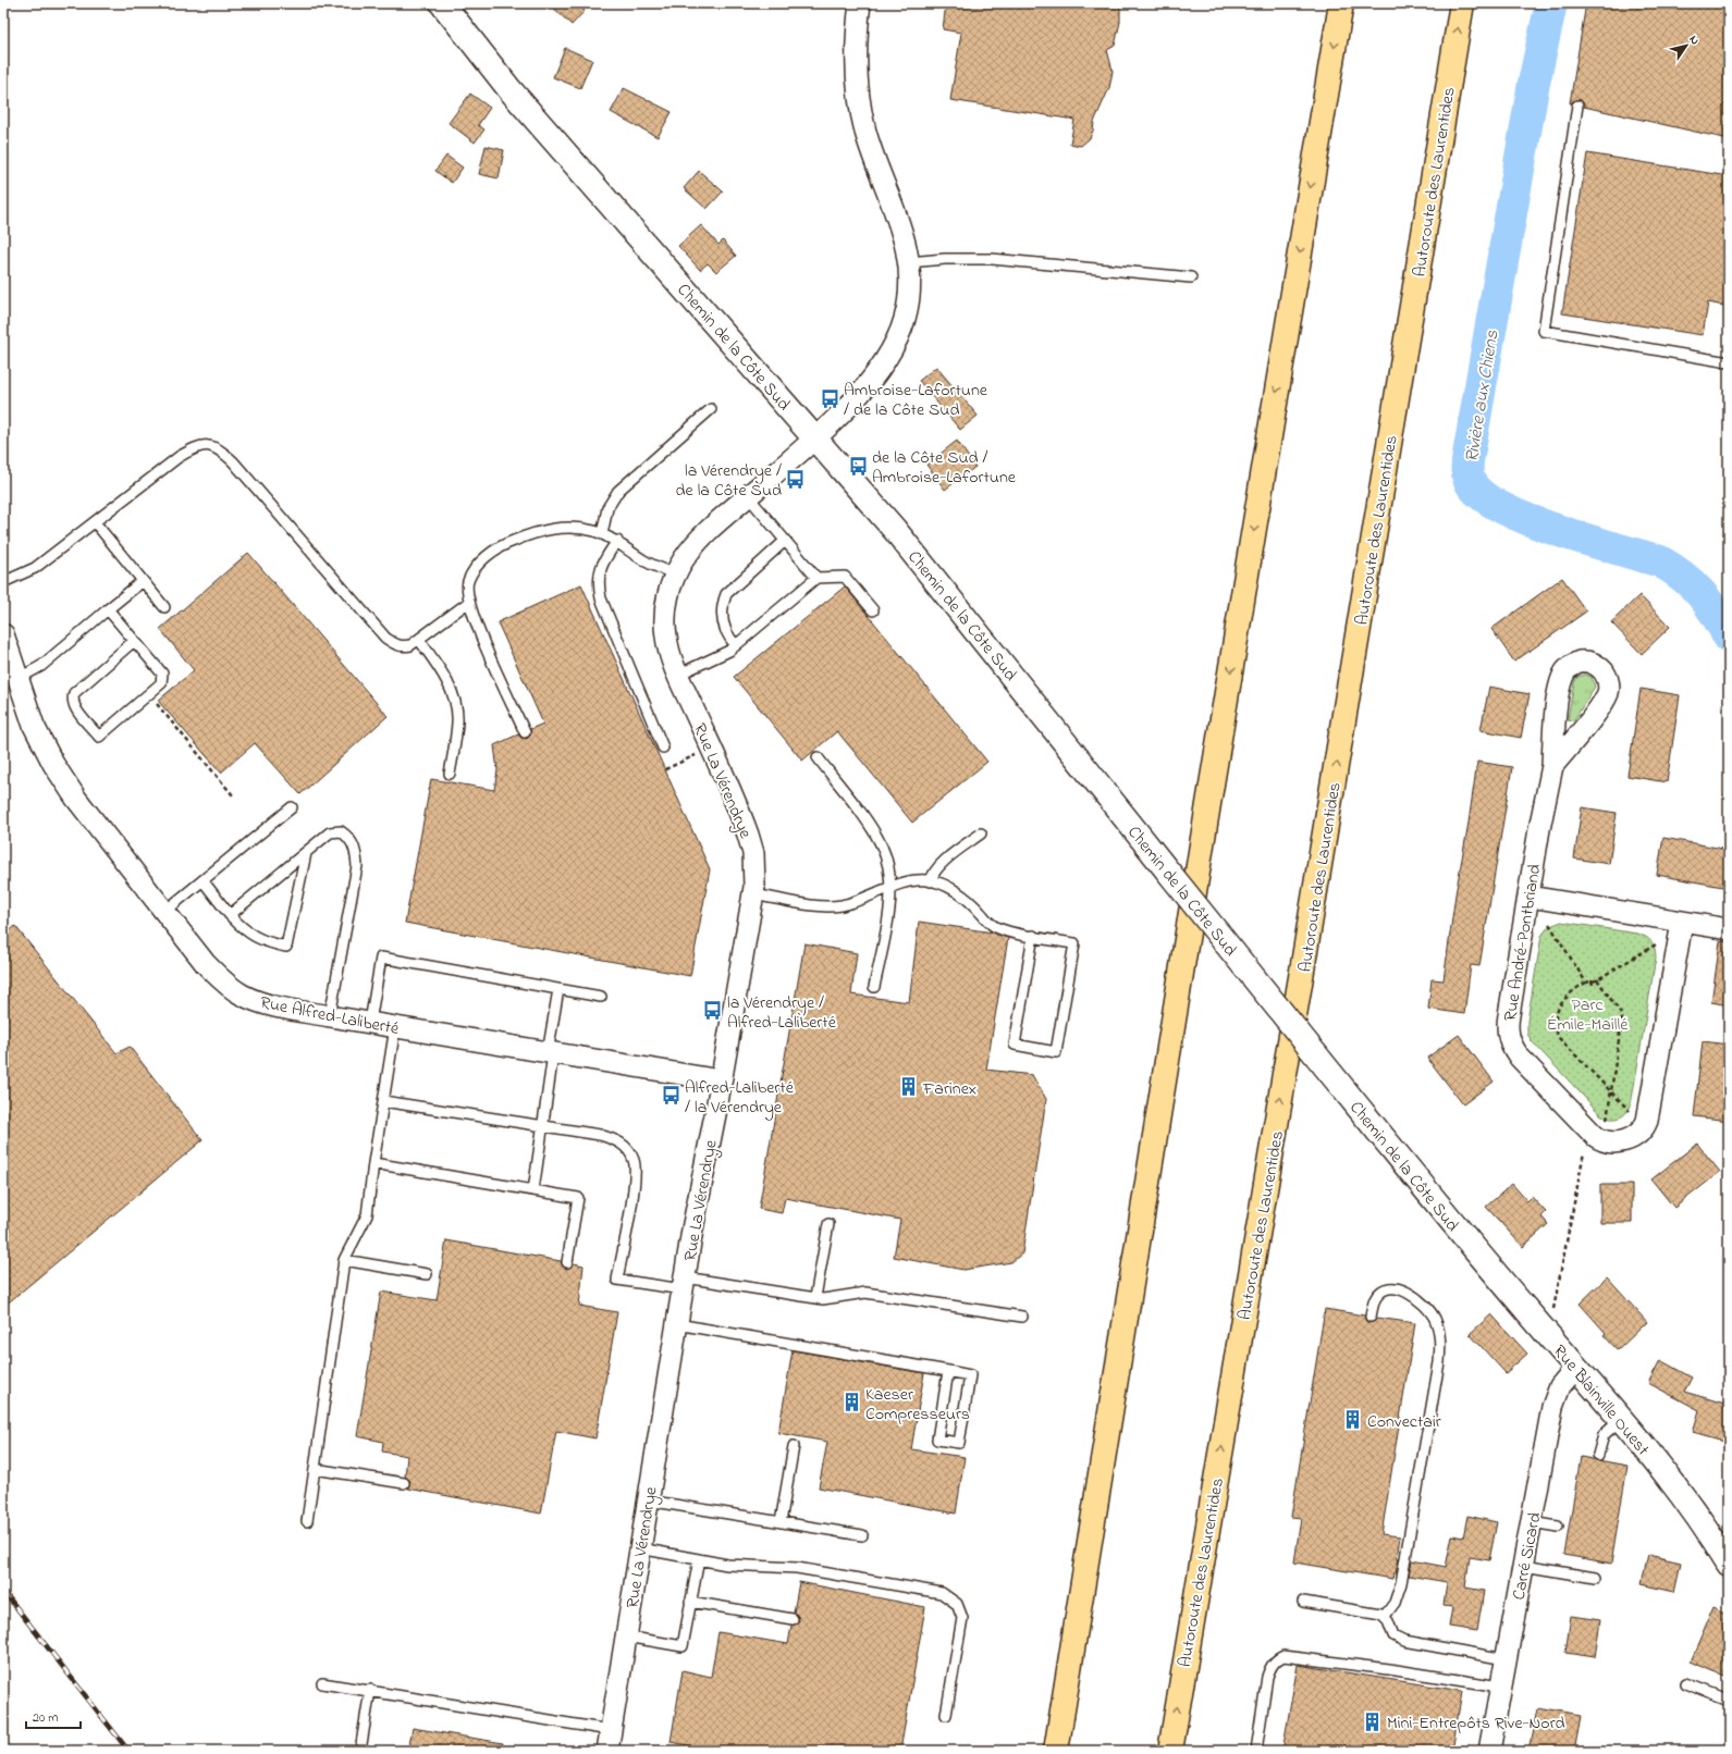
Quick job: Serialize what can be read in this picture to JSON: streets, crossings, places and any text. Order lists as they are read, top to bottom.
{
  "streets": {
    "highway": ["Autoroute des Laurentides"],
    "street": [
      "Chemin de la Côte Sud",
      "Rue La Vérendrye",
      "Rue André-Pontbriand",
      "Rue Alfred-Laliberté",
      "Rue Blainville Ouest",
      "Carré Sicard"
    ]
  },
  "crossings": [
    ["Chemin de la Côte Sud", "Rue La Vérendrye"],
    ["Chemin de la Côte Sud", "Rue Blainville Ouest"],
    ["Rue La Vérendrye", "Rue Alfred-Laliberté"],
    ["Rue Blainville Ouest", "Carré Sicard"]
  ],
  "water": ["Rivière aux Chiens"],
  "parks": ["Parc Émile-Maillé"],
  "places": {
    "bus stop": [
      "Ambroise-Lafortune / de la Côte Sud",
      "de la Côte Sud / Ambroise-Lafortune",
      "la Vérendrye / de la Côte Sud",
      "la Vérendrye / Alfred-Laliberté",
      "Alfred-Laliberté / la Vérendrye"
    ],
    "building": [
      "Farinex",
      "Kaeser Compresseurs",
      "Convectair",
      "Mini-Entrepôts Rive-Nord"
    ]
  },
  "scale_bar": "20 m",
  "north": "top right"
}
